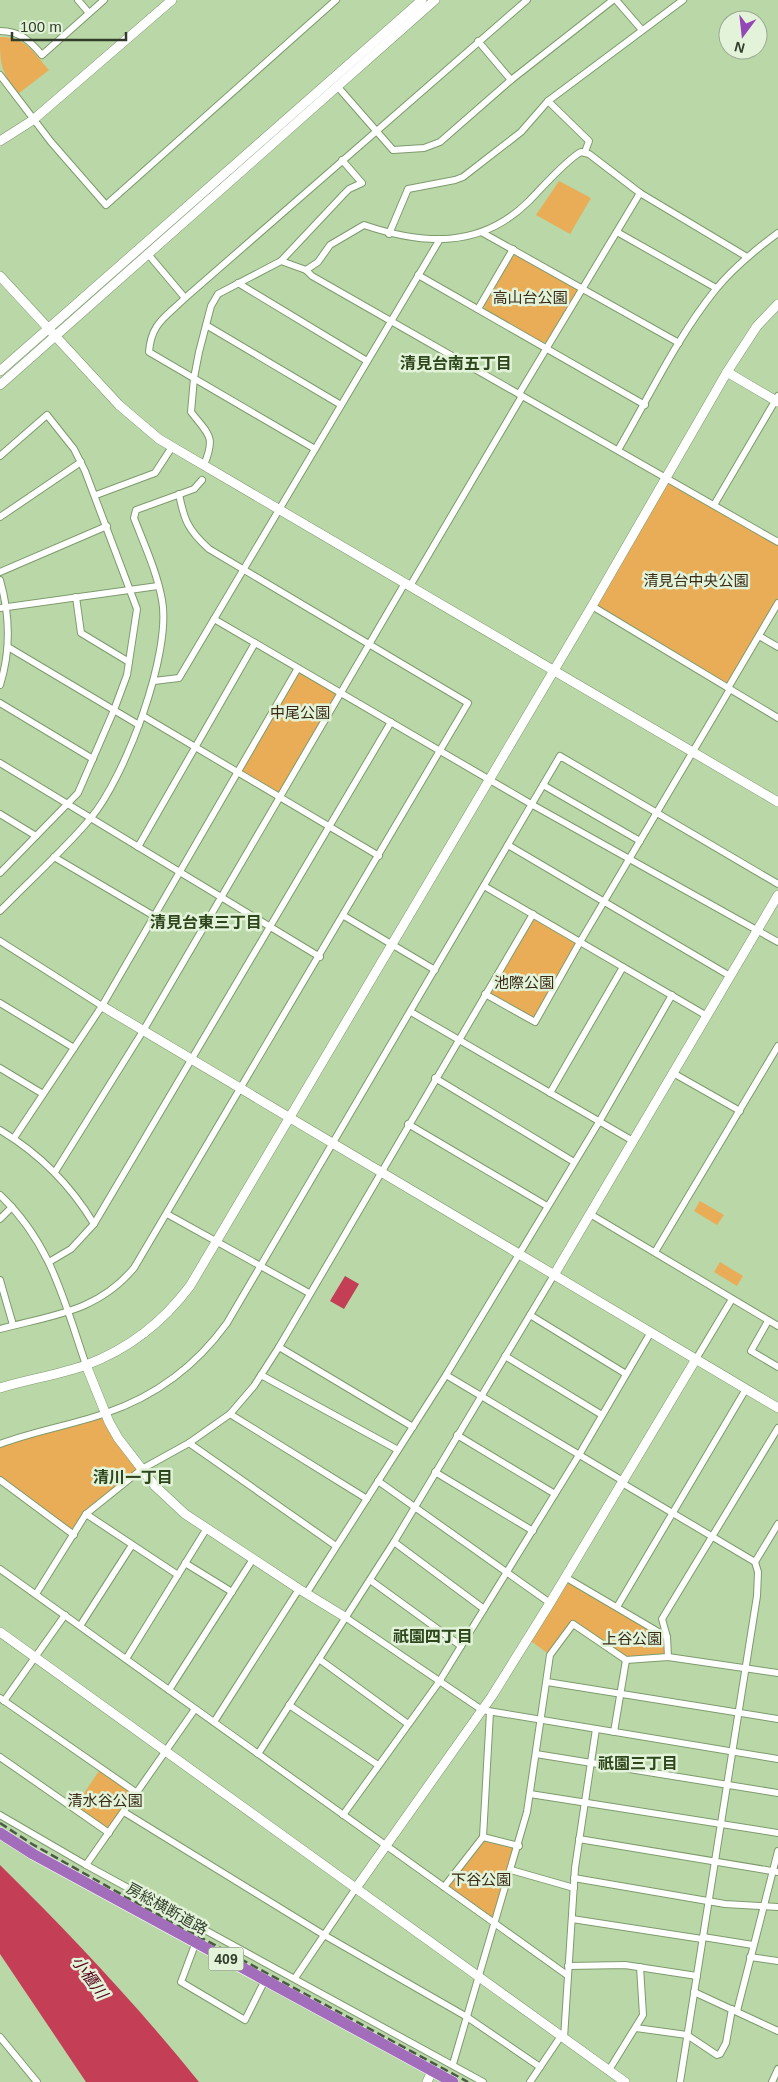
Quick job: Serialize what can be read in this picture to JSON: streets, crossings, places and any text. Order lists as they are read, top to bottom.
{
  "streets": {
    "highway": ["房総横断道路", "409"]
  },
  "districts": [
    "清見台南五丁目",
    "清見台東三丁目",
    "清川一丁目",
    "祇園四丁目",
    "祇園三丁目"
  ],
  "water": ["小櫃川"],
  "parks": [
    "高山台公園",
    "清見台中央公園",
    "中尾公園",
    "池際公園",
    "上谷公園",
    "清水谷公園",
    "下谷公園"
  ],
  "scale_bar": "100 m",
  "north": "bottom"
}
